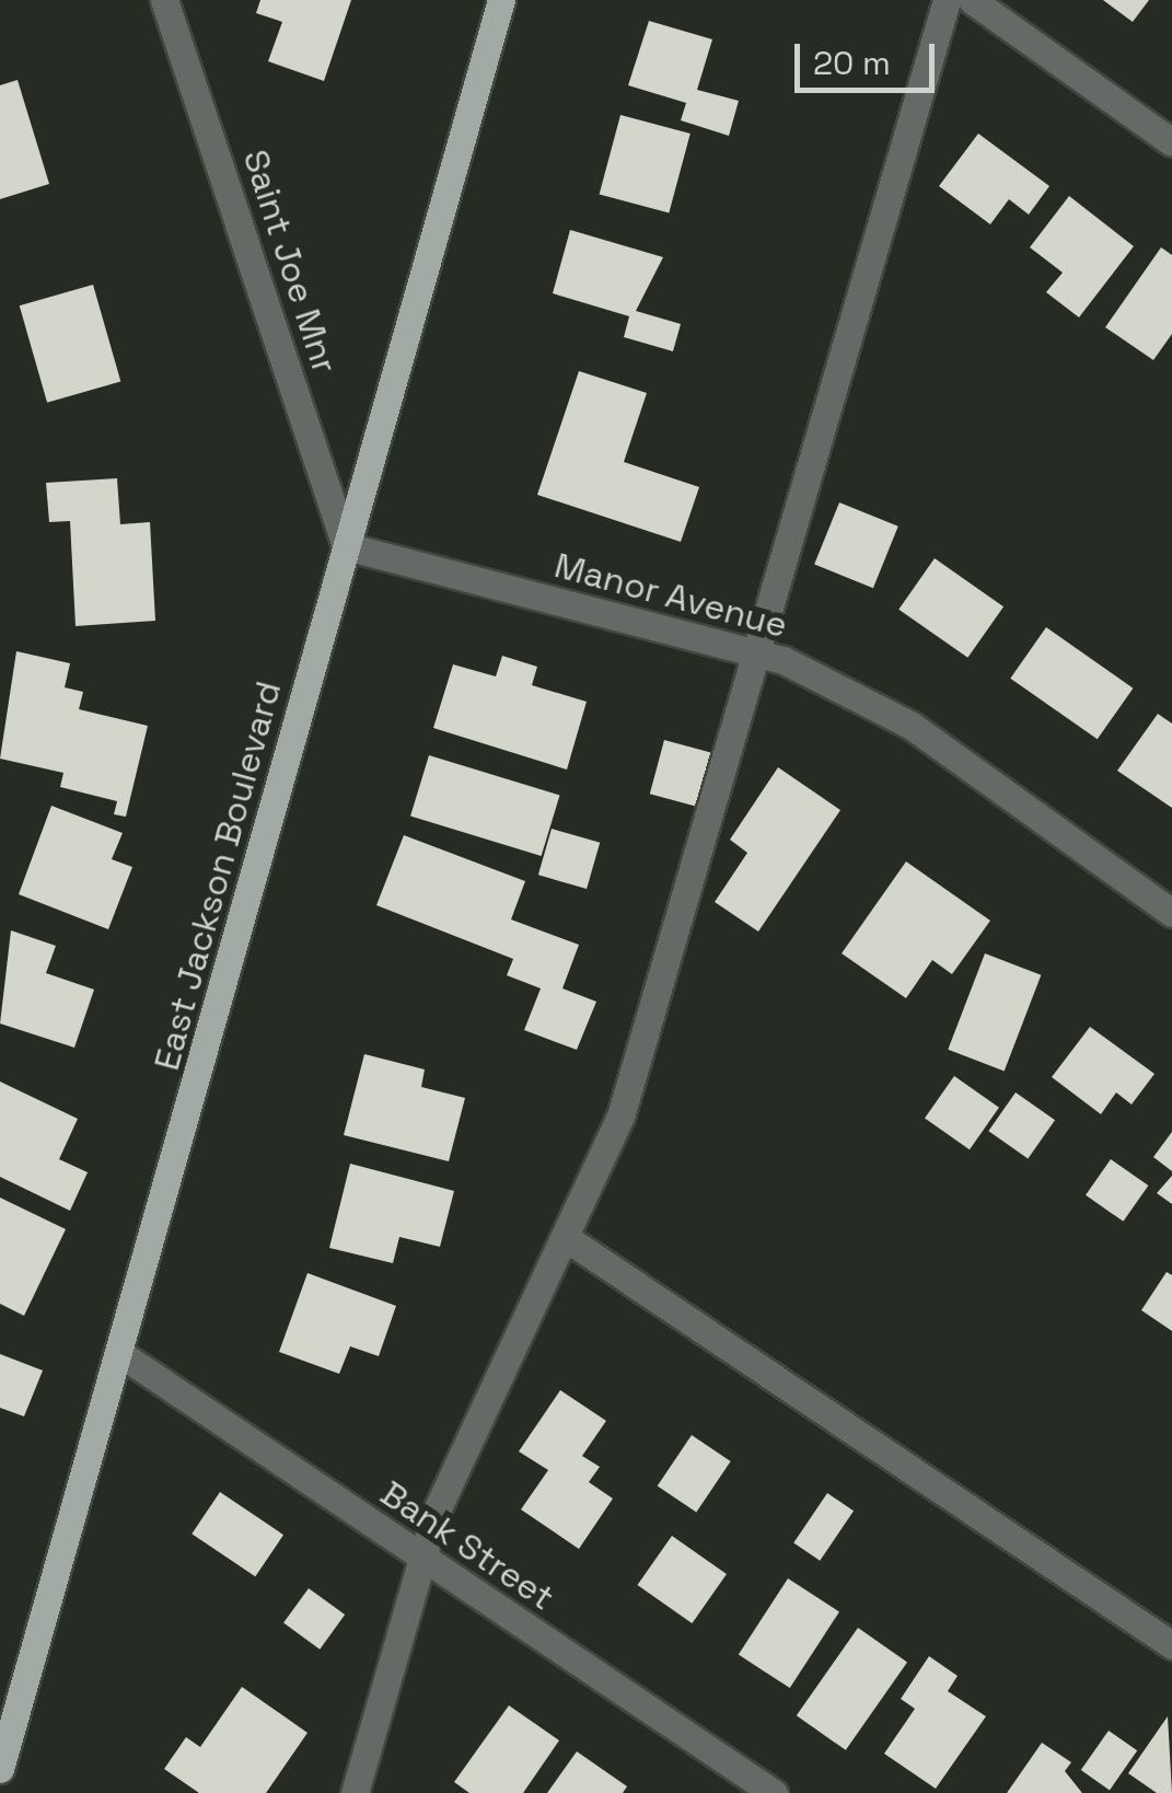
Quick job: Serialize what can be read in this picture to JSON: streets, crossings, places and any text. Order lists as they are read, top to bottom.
{
  "streets": {
    "main road": ["East Jackson Boulevard"],
    "street": ["Saint Joe Mnr", "Manor Avenue", "Bank Street"]
  },
  "crossings": [
    ["Saint Joe Mnr", "Manor Avenue"],
    ["Saint Joe Mnr", "East Jackson Boulevard"],
    ["Manor Avenue", "East Jackson Boulevard"],
    ["East Jackson Boulevard", "Bank Street"]
  ],
  "scale_bar": "20 m"
}
